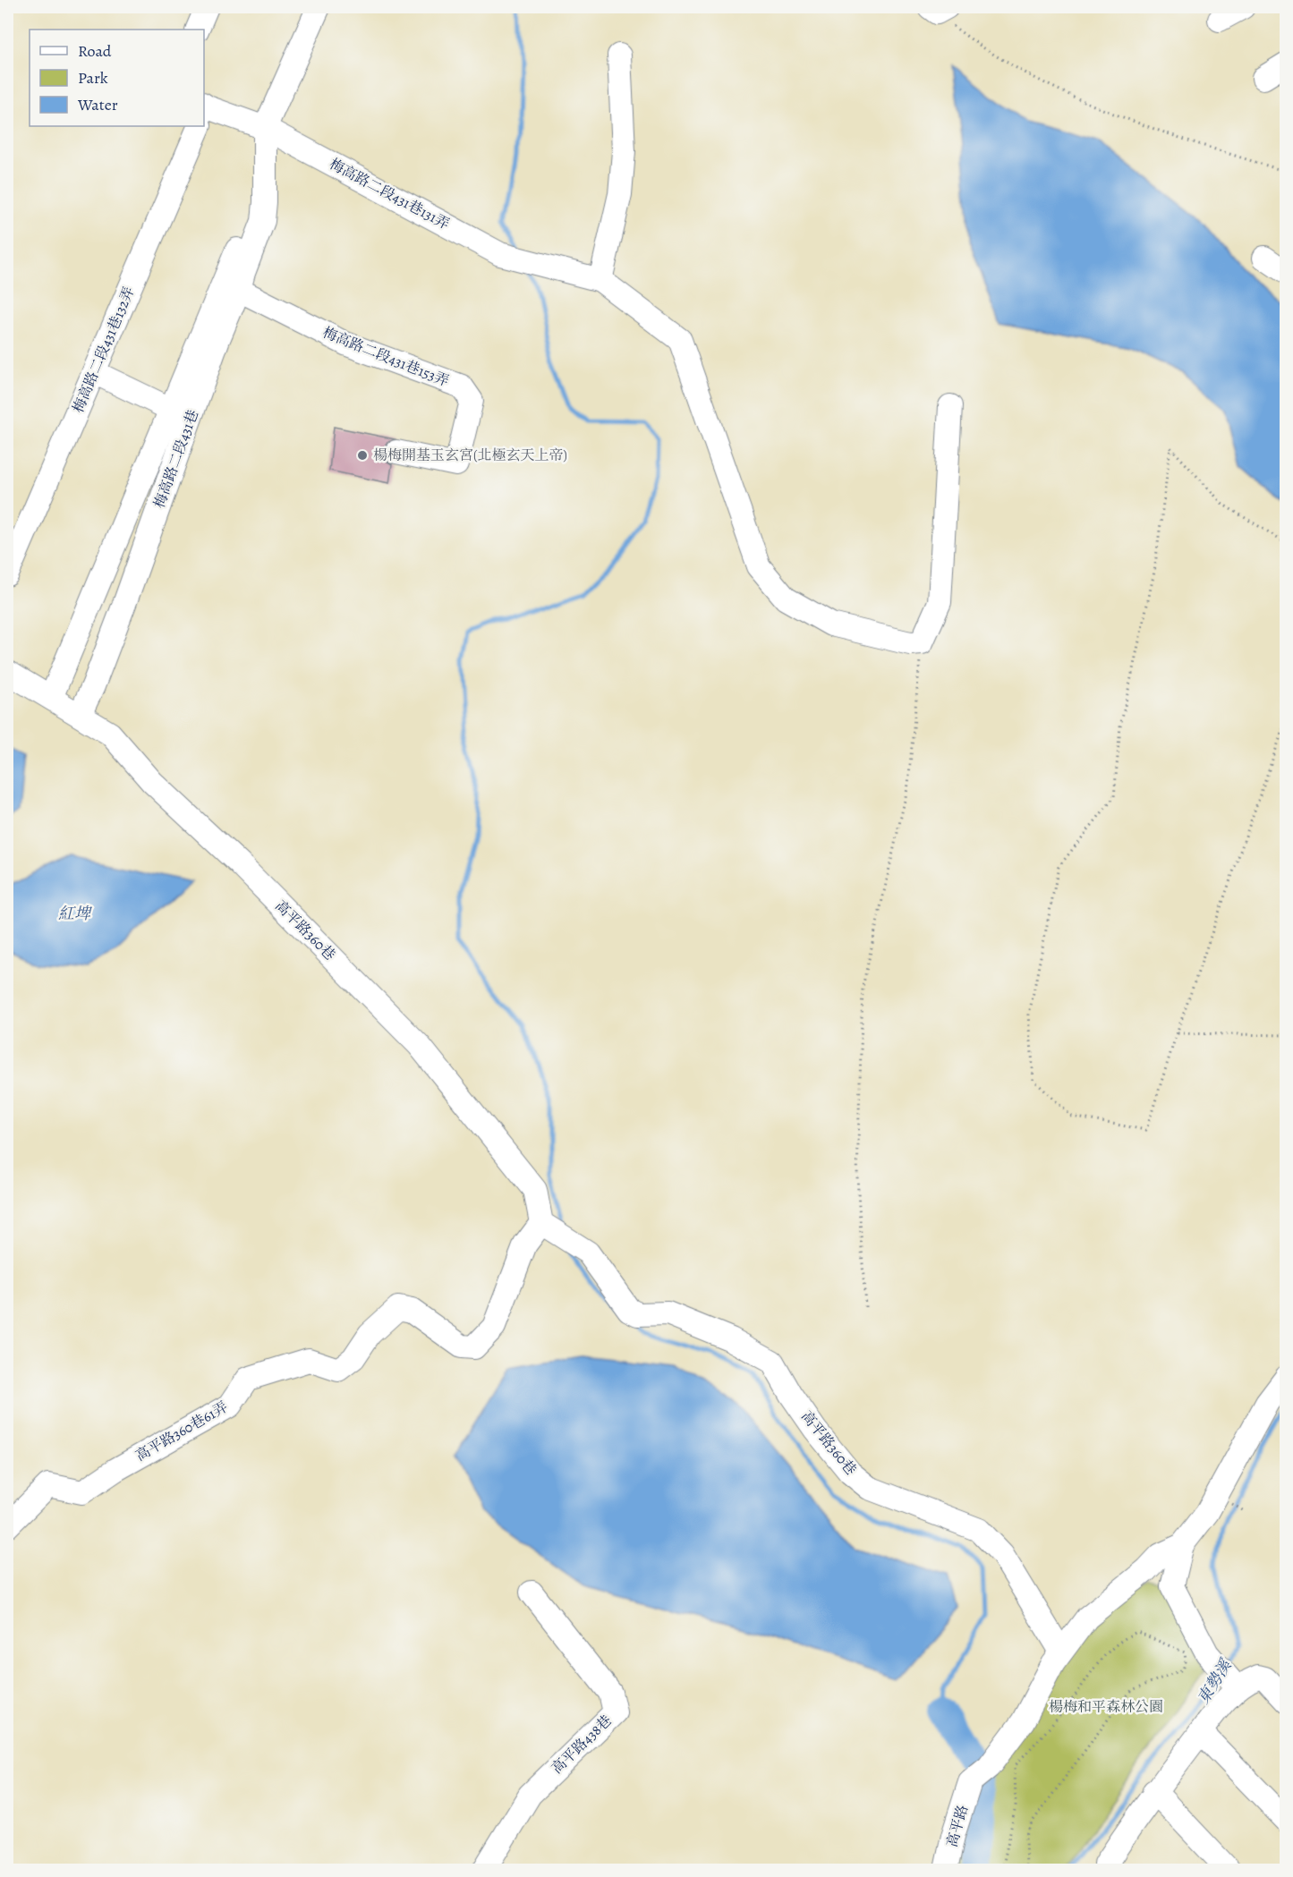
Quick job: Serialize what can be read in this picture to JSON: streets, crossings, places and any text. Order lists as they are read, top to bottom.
{
  "streets": {
    "street": [
      "梅高路二段431巷131弄",
      "梅高路二段431巷132弄",
      "梅高路二段431巷153弄",
      "梅高路二段431巷",
      "高平路360巷",
      "高平路360巷61弄",
      "高平路438巷",
      "高平路"
    ]
  },
  "crossings": [
    ["梅高路二段431巷131弄", "梅高路二段431巷"],
    ["梅高路二段431巷153弄", "梅高路二段431巷"],
    ["梅高路二段431巷", "高平路360巷"],
    ["高平路360巷", "高平路360巷61弄"],
    ["高平路360巷", "高平路"]
  ],
  "water": ["紅埤", "東勢溪"],
  "parks": ["楊梅和平森林公園"],
  "places": ["楊梅開基玉玄宮(北極玄天上帝)"],
  "legend": ["Road", "Park", "Water"]
}
